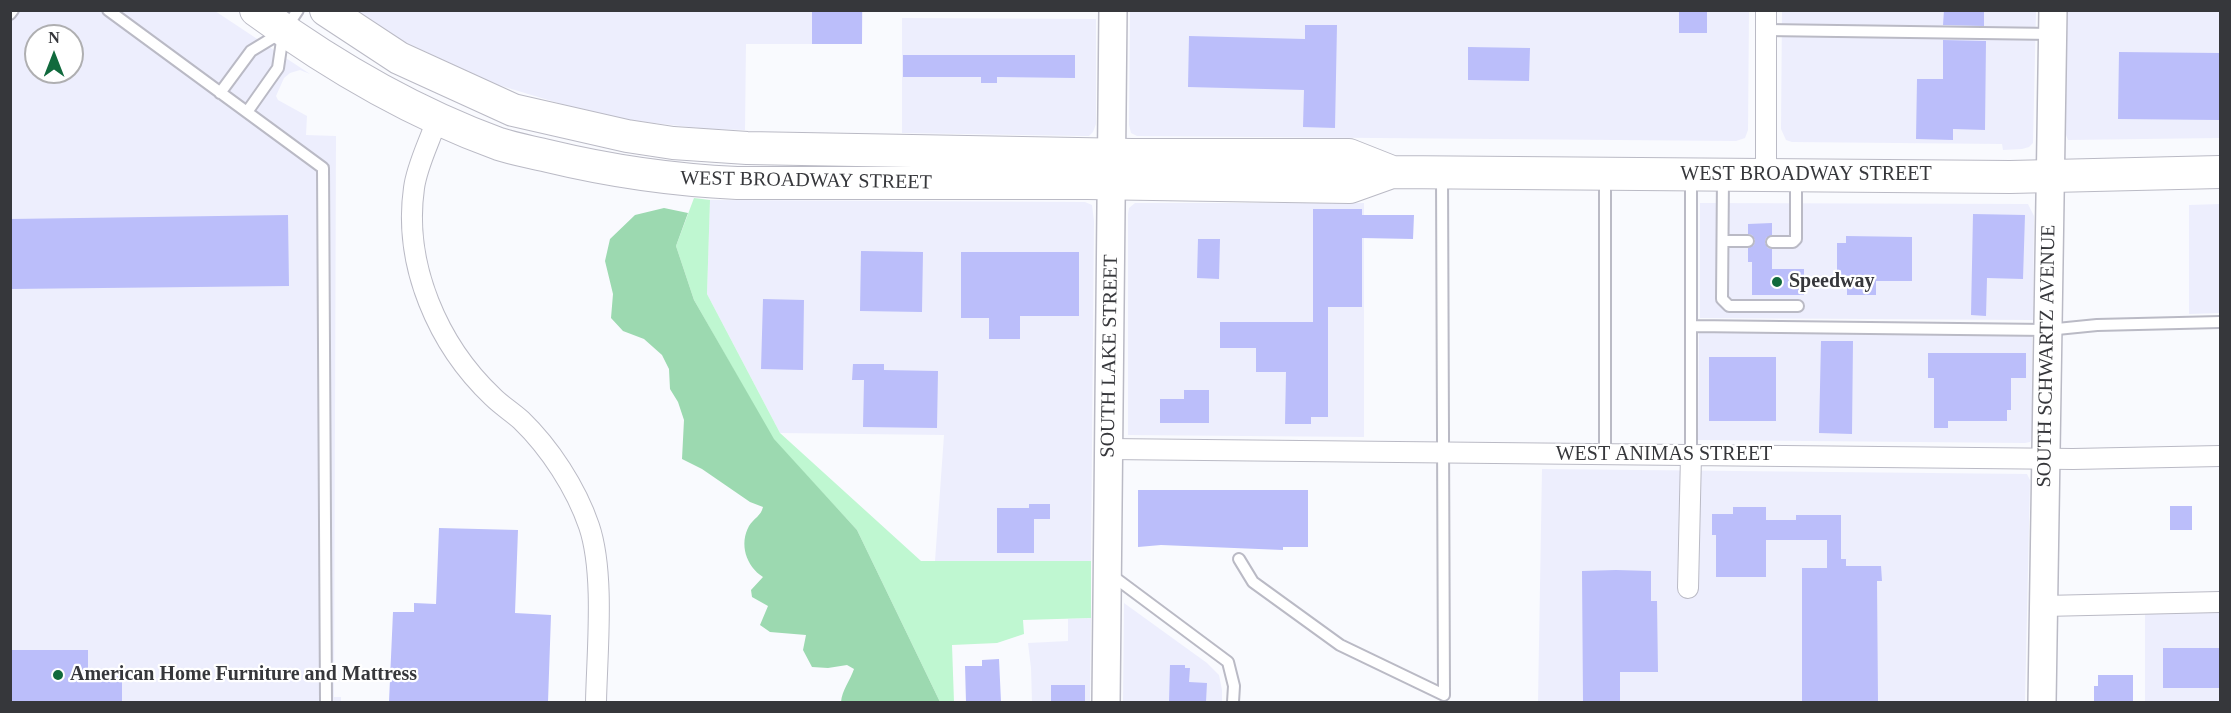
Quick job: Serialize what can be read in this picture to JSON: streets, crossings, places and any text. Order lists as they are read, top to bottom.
{
  "streets": {
    "main road": ["WEST BROADWAY STREET"],
    "street": ["SOUTH LAKE STREET", "SOUTH SCHWARTZ AVENUE", "WEST ANIMAS STREET"]
  },
  "crossings": [
    ["WEST BROADWAY STREET", "SOUTH LAKE STREET"],
    ["WEST BROADWAY STREET", "SOUTH SCHWARTZ AVENUE"],
    ["SOUTH LAKE STREET", "WEST ANIMAS STREET"],
    ["SOUTH SCHWARTZ AVENUE", "WEST ANIMAS STREET"]
  ],
  "places": ["Speedway", "American Home Furniture and Mattress"],
  "north": "top"
}
